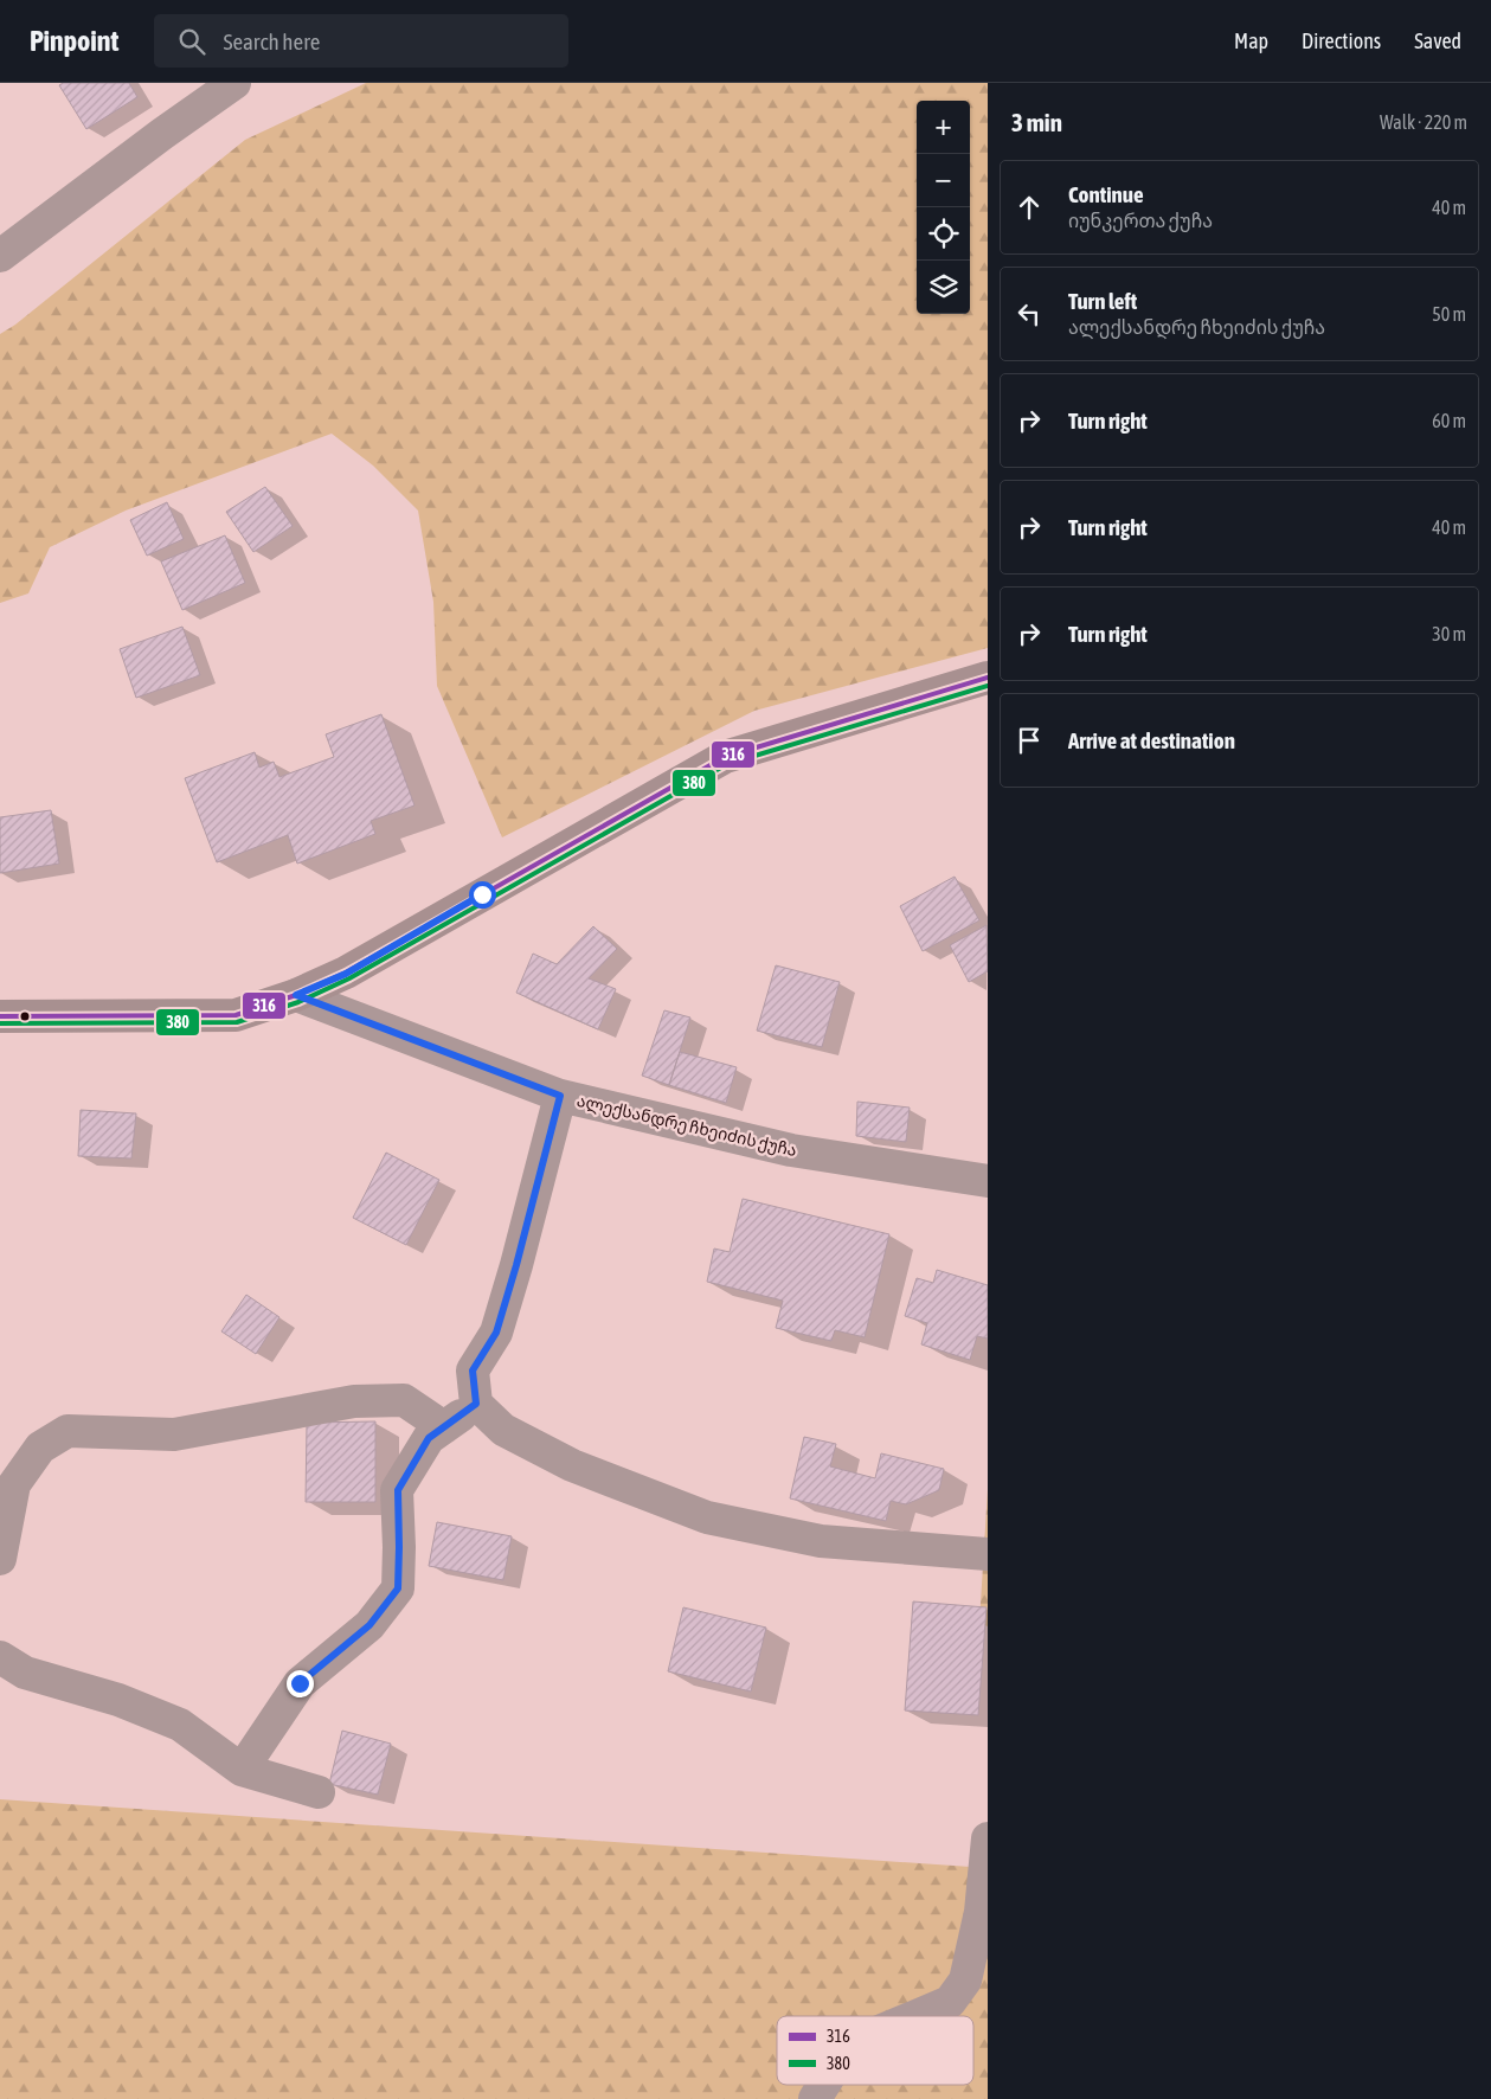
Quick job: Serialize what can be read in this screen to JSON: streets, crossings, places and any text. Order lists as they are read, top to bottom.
{
  "streets": {
    "street": ["ალექსანდრე ჩხეიძის ქუჩა"]
  },
  "lines": ["transit line 316", "transit line 380"],
  "legend": ["316", "380"],
  "page": {
    "header": "Pinpoint",
    "search": "Search here",
    "nav": ["Map", "Directions", "Saved"],
    "heading": ["3 min", "Walk · 220 m"],
    "map_buttons": ["+", "−"],
    "list": [
      ["Continue", "იუნკერთა ქუჩა", "40 m"],
      ["Turn left", "ალექსანდრე ჩხეიძის ქუჩა", "50 m"],
      ["Turn right", "60 m"],
      ["Turn right", "40 m"],
      ["Turn right", "30 m"],
      "Arrive at destination"
    ]
  }
}
